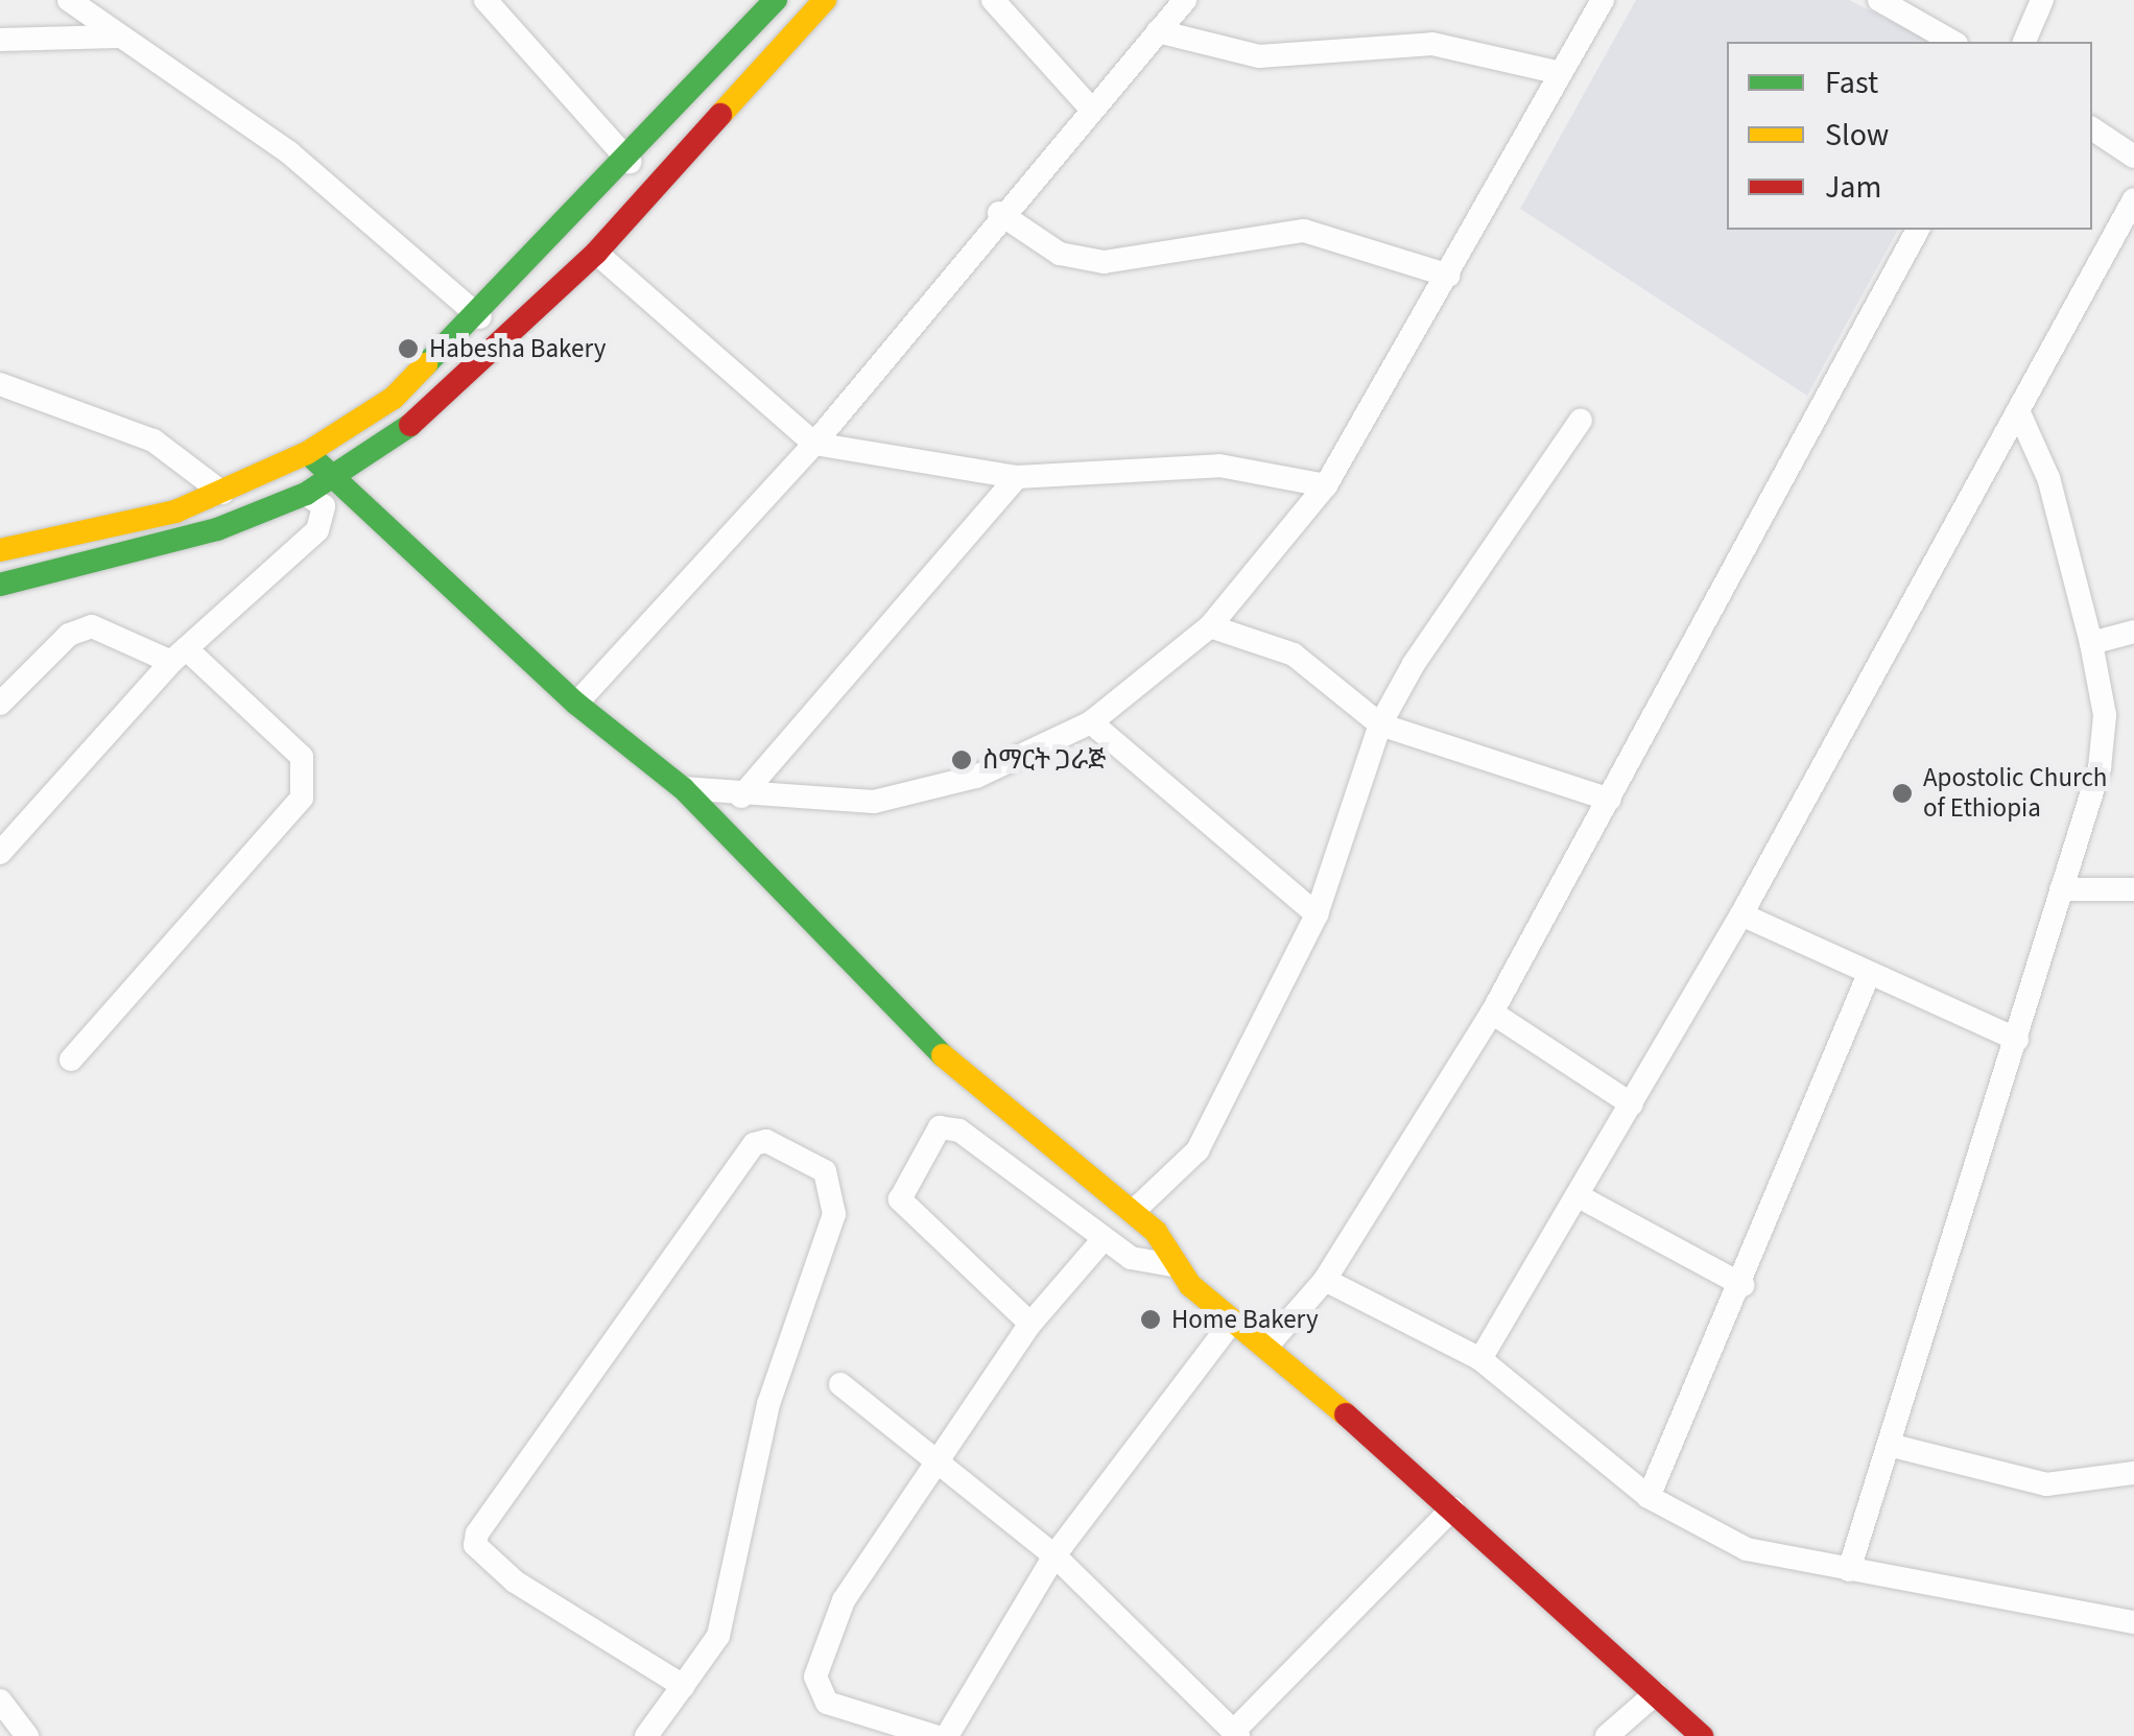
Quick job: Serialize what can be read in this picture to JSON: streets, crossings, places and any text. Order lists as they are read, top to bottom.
{
  "places": [
    "Habesha Bakery",
    "ስማርት ጋራጅ",
    "Apostolic Church of Ethiopia",
    "Home Bakery"
  ],
  "legend": ["Fast", "Slow", "Jam"]
}
